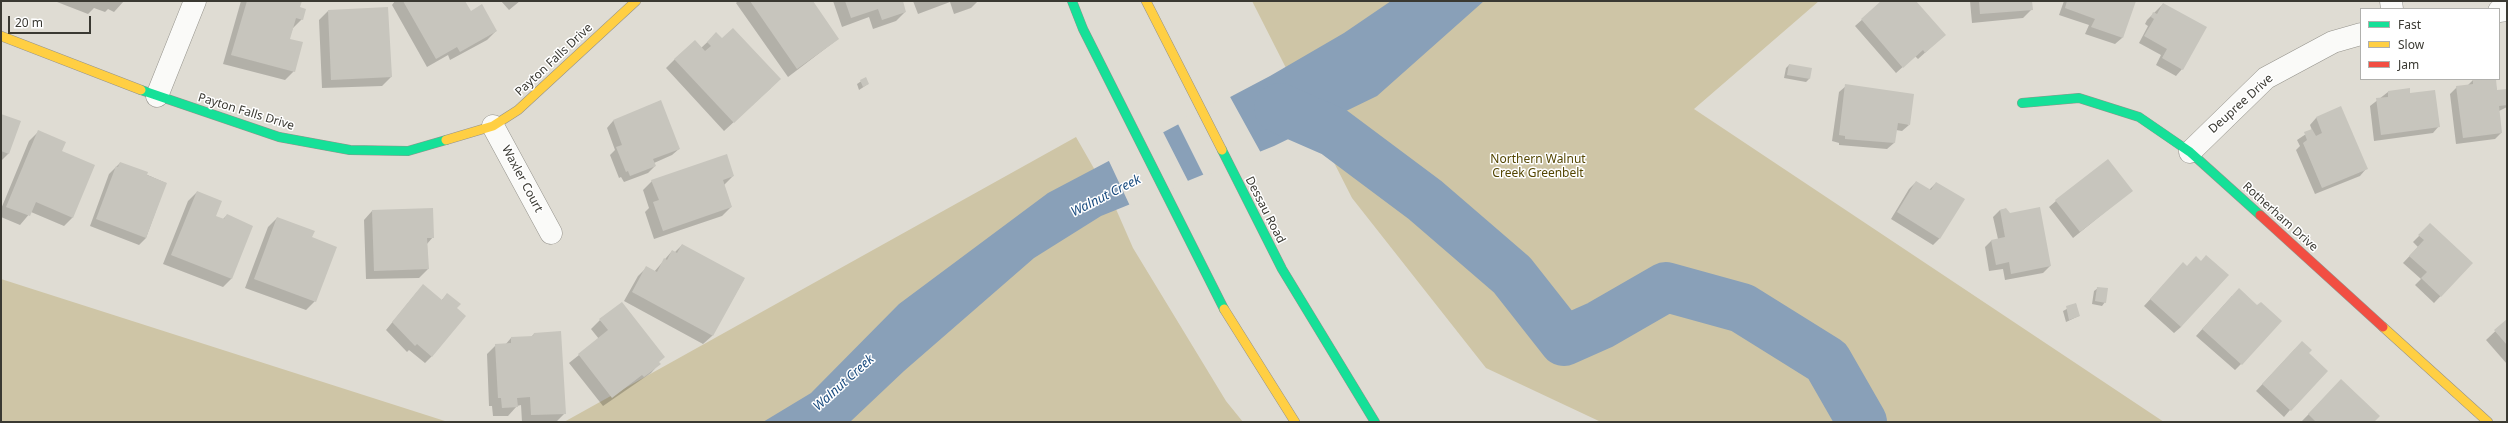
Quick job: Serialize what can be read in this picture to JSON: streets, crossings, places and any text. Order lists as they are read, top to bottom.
{
  "streets": {
    "street": [
      "Payton Falls Drive",
      "Deupree Drive",
      "Waxler Court",
      "Dessau Road",
      "Rotherham Drive"
    ]
  },
  "crossings": [
    ["Payton Falls Drive", "Waxler Court"],
    ["Deupree Drive", "Rotherham Drive"]
  ],
  "water": ["Walnut Creek"],
  "parks": ["Northern Walnut Creek Greenbelt"],
  "legend": ["Fast", "Slow", "Jam"],
  "scale_bar": "20 m"
}
